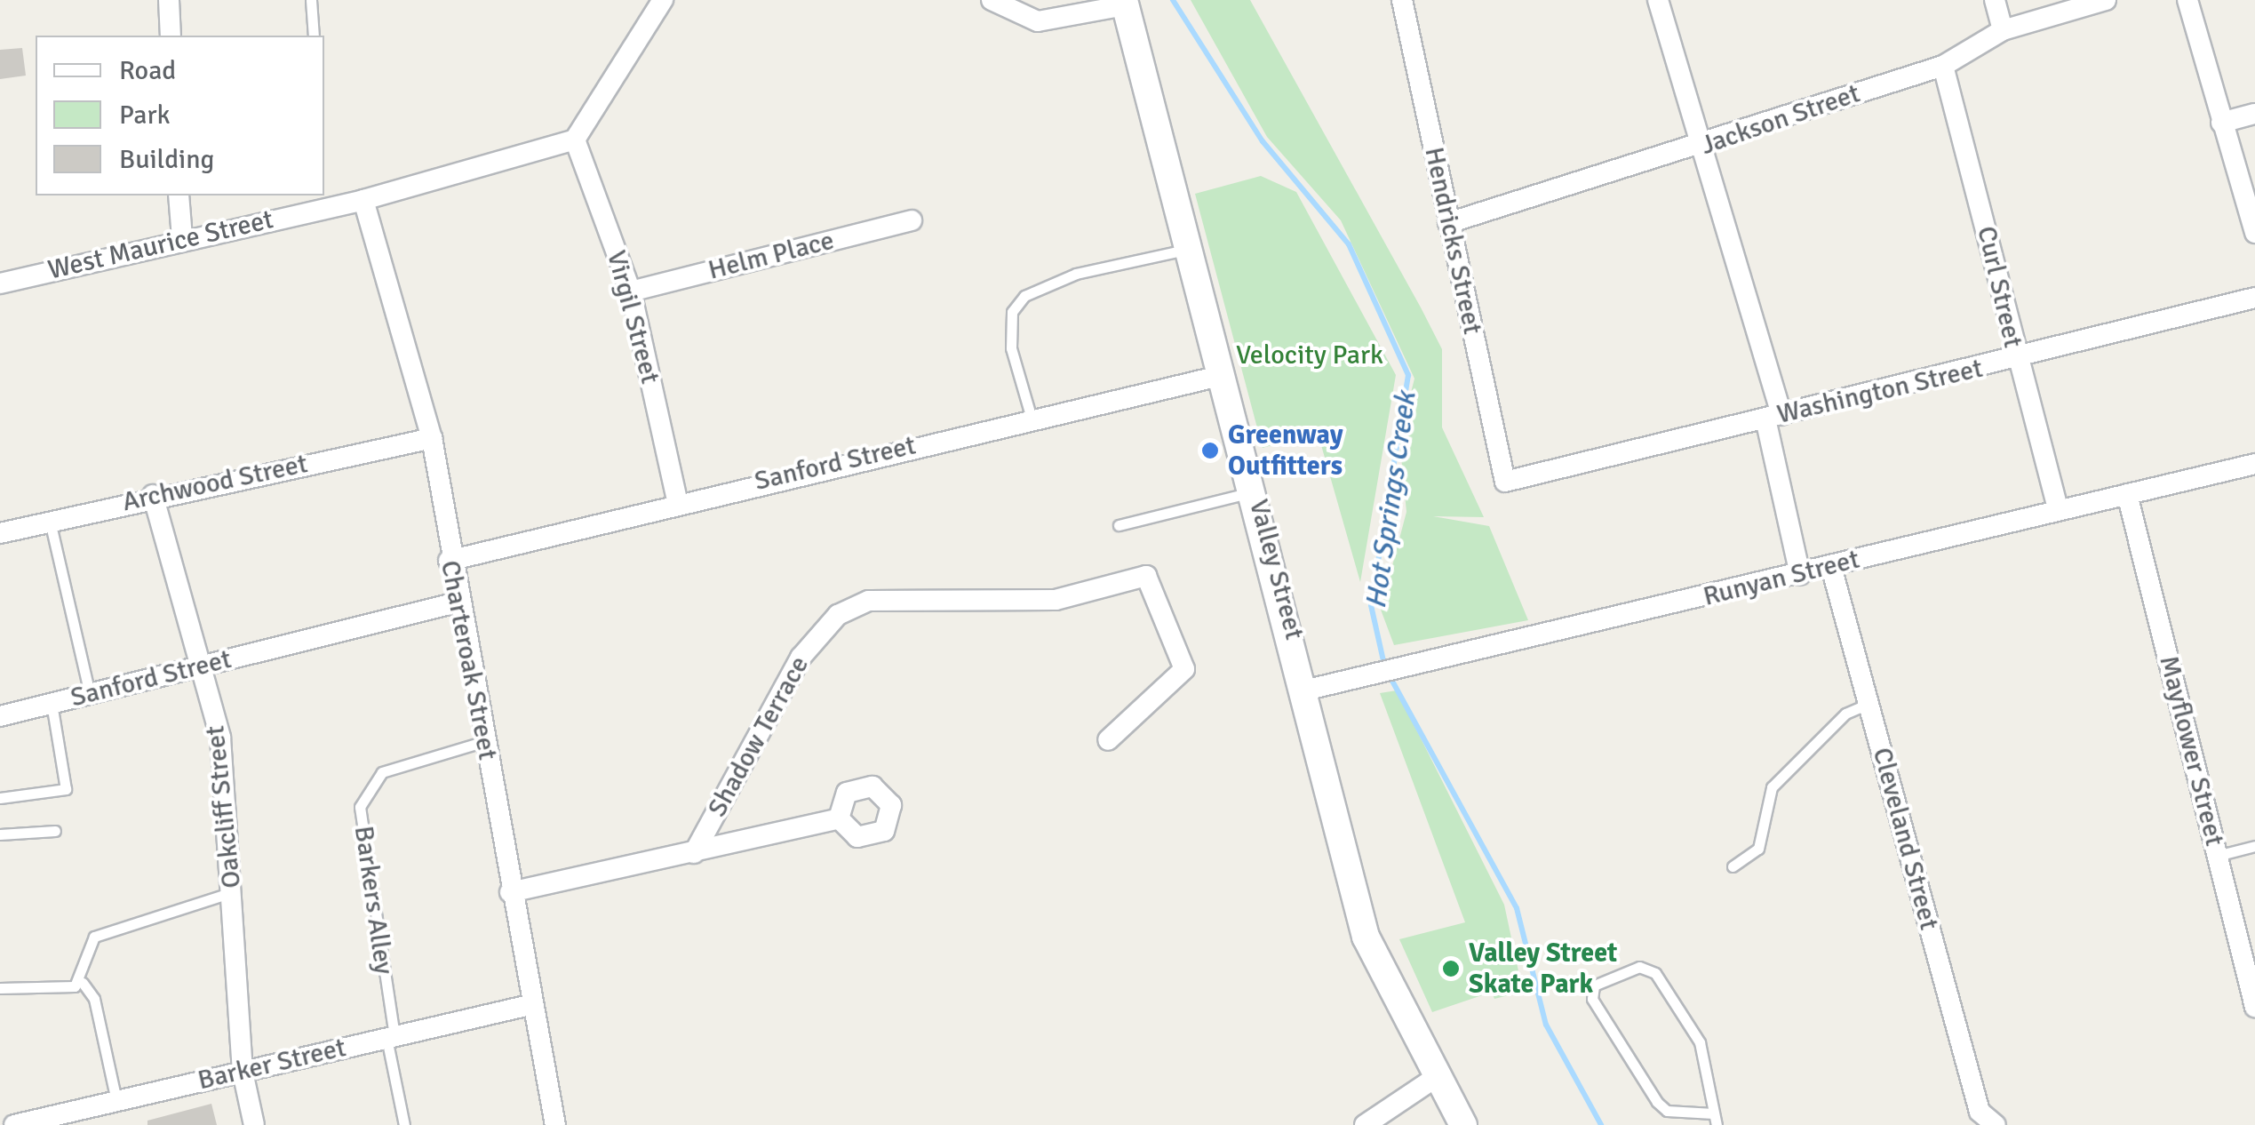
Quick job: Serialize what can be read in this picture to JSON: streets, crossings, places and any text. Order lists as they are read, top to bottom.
{
  "streets": {
    "street": [
      "Jackson Street",
      "Hendricks Street",
      "West Maurice Street",
      "Helm Place",
      "Curl Street",
      "Virgil Street",
      "Washington Street",
      "Sanford Street",
      "Archwood Street",
      "Valley Street",
      "Runyan Street",
      "Charteroak Street",
      "Shadow Terrace",
      "Mayflower Street",
      "Oakcliff Street",
      "Cleveland Street",
      "Barker Street"
    ],
    "lane": ["Barkers Alley"]
  },
  "crossings": [
    ["Jackson Street", "Hendricks Street"],
    ["Jackson Street", "Curl Street"],
    ["Hendricks Street", "Washington Street"],
    ["West Maurice Street", "Virgil Street"],
    ["West Maurice Street", "Charteroak Street"],
    ["Helm Place", "Virgil Street"],
    ["Curl Street", "Washington Street"],
    ["Curl Street", "Runyan Street"],
    ["Virgil Street", "Sanford Street"],
    ["Sanford Street", "Valley Street"],
    ["Sanford Street", "Charteroak Street"],
    ["Sanford Street", "Oakcliff Street"],
    ["Archwood Street", "Charteroak Street"],
    ["Archwood Street", "Oakcliff Street"],
    ["Valley Street", "Runyan Street"],
    ["Runyan Street", "Mayflower Street"],
    ["Runyan Street", "Cleveland Street"],
    ["Charteroak Street", "Barkers Alley"],
    ["Charteroak Street", "Barker Street"],
    ["Oakcliff Street", "Barker Street"],
    ["Barkers Alley", "Barker Street"]
  ],
  "water": ["Hot Springs Creek"],
  "parks": ["Velocity Park"],
  "places": ["Greenway Outfitters", "Valley Street Skate Park"],
  "legend": ["Road", "Park", "Building"]
}
